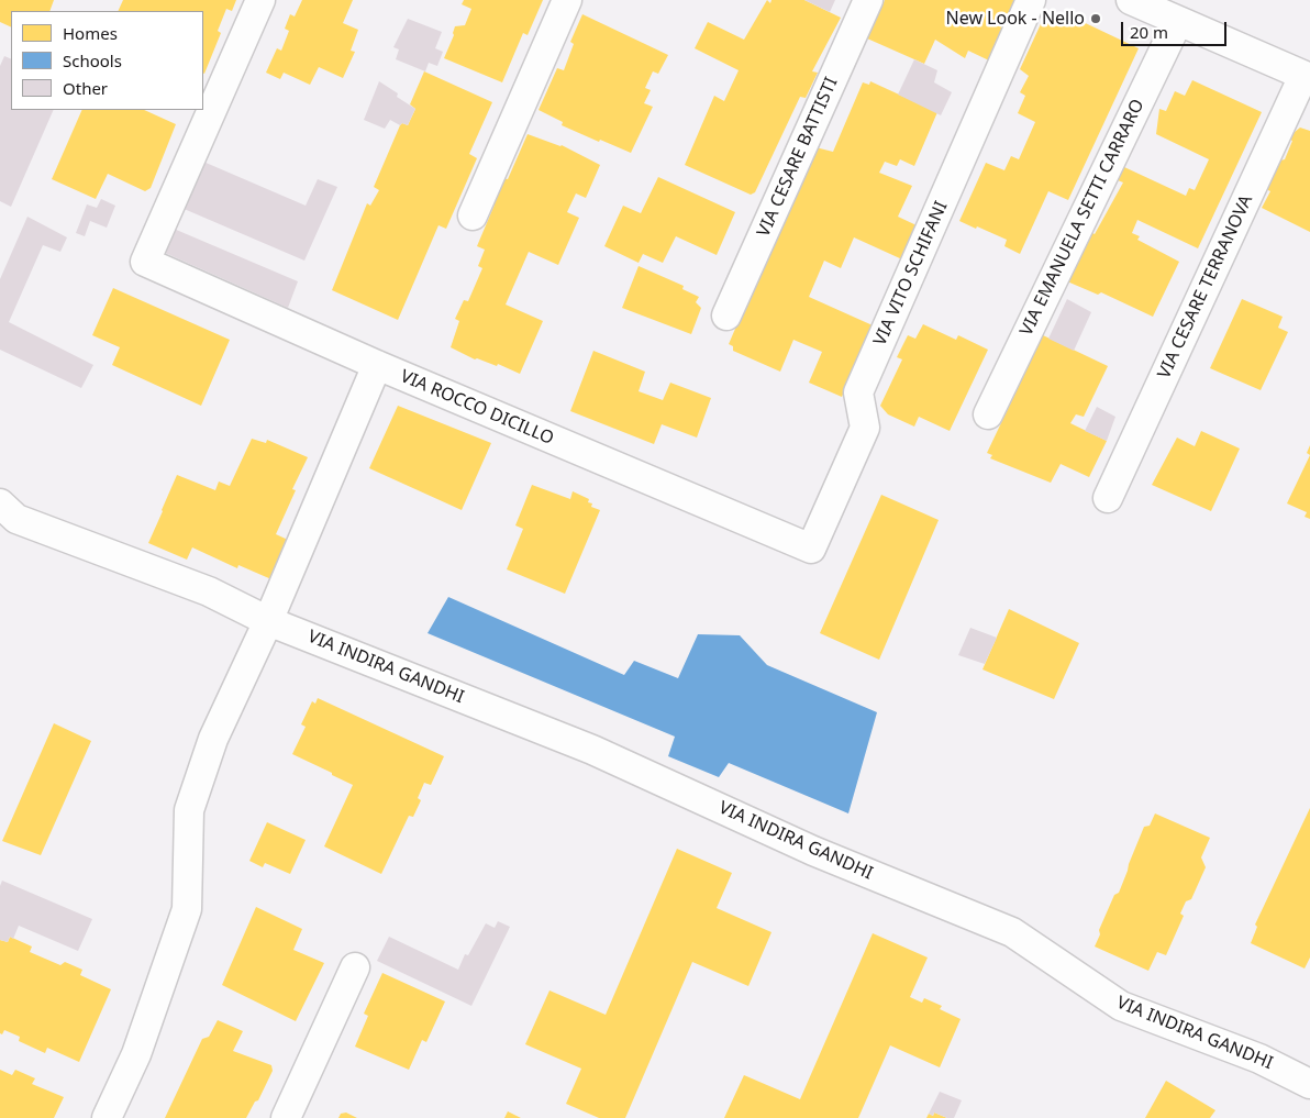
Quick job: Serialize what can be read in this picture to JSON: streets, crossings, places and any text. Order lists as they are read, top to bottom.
{
  "streets": {
    "street": [
      "VIA CESARE BATTISTI",
      "VIA EMANUELA SETTI CARRARO",
      "VIA VITO SCHIFANI",
      "VIA CESARE TERRANOVA",
      "VIA ROCCO DICILLO",
      "VIA INDIRA GANDHI"
    ]
  },
  "crossings": [
    ["VIA VITO SCHIFANI", "VIA ROCCO DICILLO"]
  ],
  "places": ["New Look - Nello"],
  "legend": ["Homes", "Schools", "Other"],
  "scale_bar": "20 m"
}
